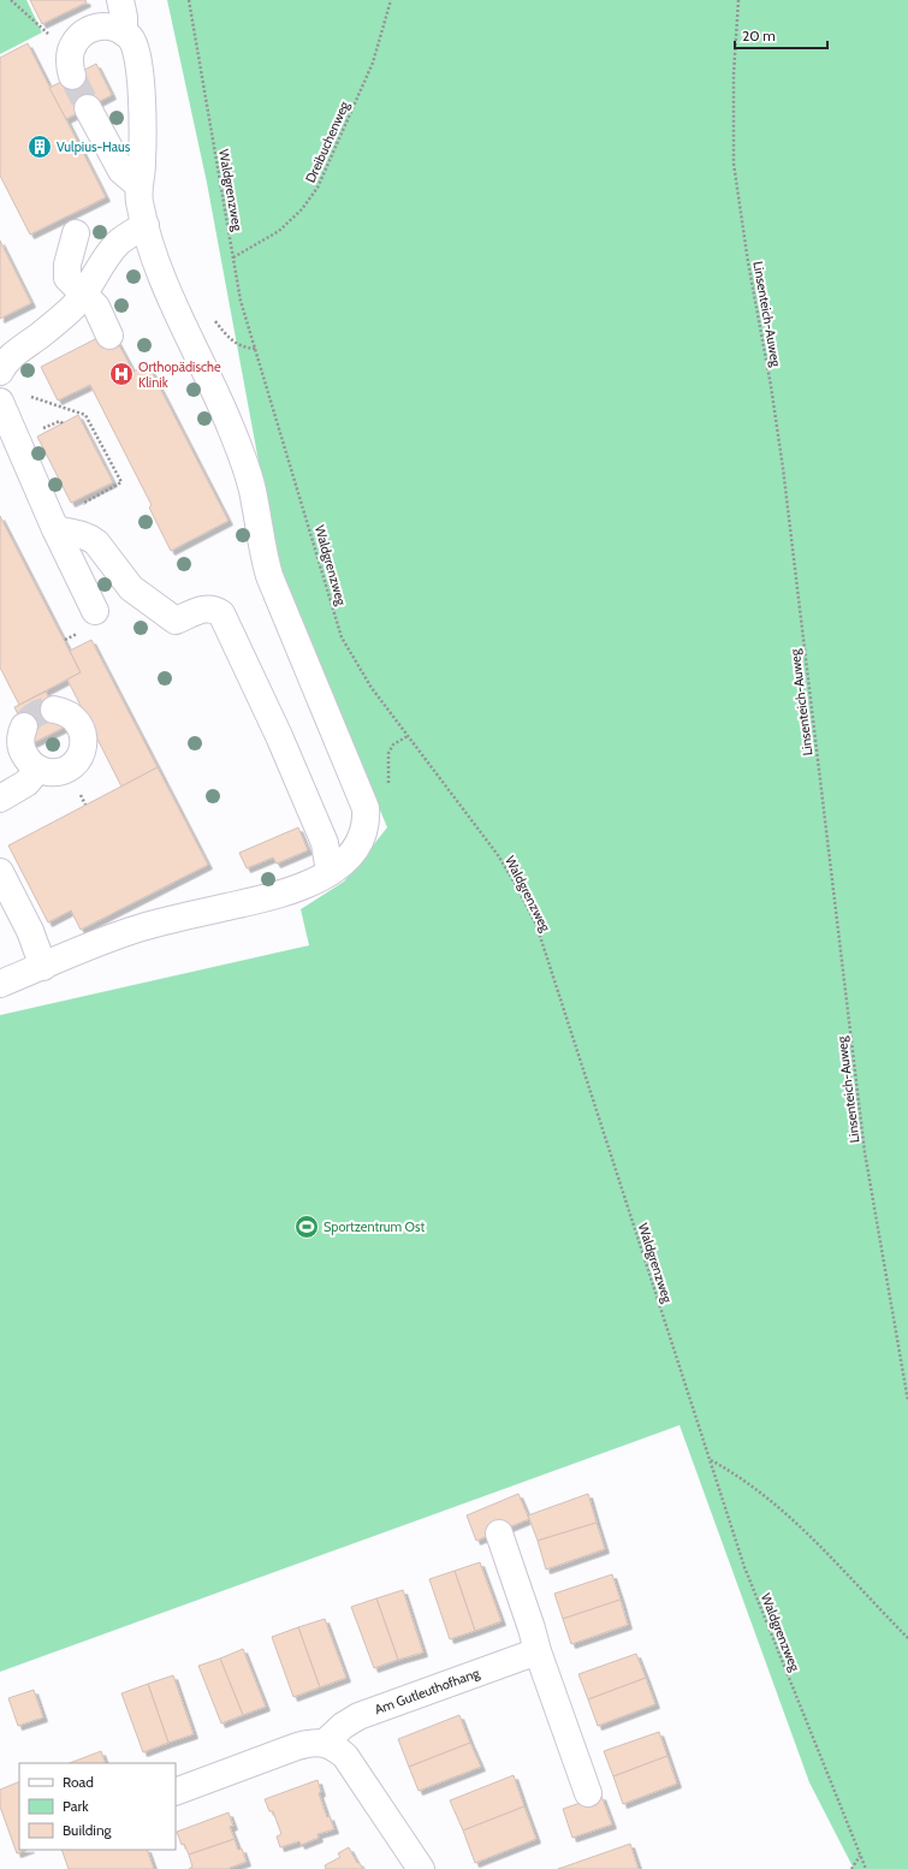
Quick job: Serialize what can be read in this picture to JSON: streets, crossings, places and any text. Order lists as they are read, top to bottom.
{
  "streets": {
    "street": ["Am Gutleuthofhang"],
    "path": ["Dreibuchenweg", "Waldgrenzweg", "Linsenteich-Auweg"]
  },
  "crossings": [
    ["Dreibuchenweg", "Waldgrenzweg"]
  ],
  "places": {
    "building": ["Vulpius-Haus"],
    "hospital": ["Orthopädische Klinik"],
    "sports": ["Sportzentrum Ost"]
  },
  "legend": ["Road", "Park", "Building"],
  "scale_bar": "20 m"
}
